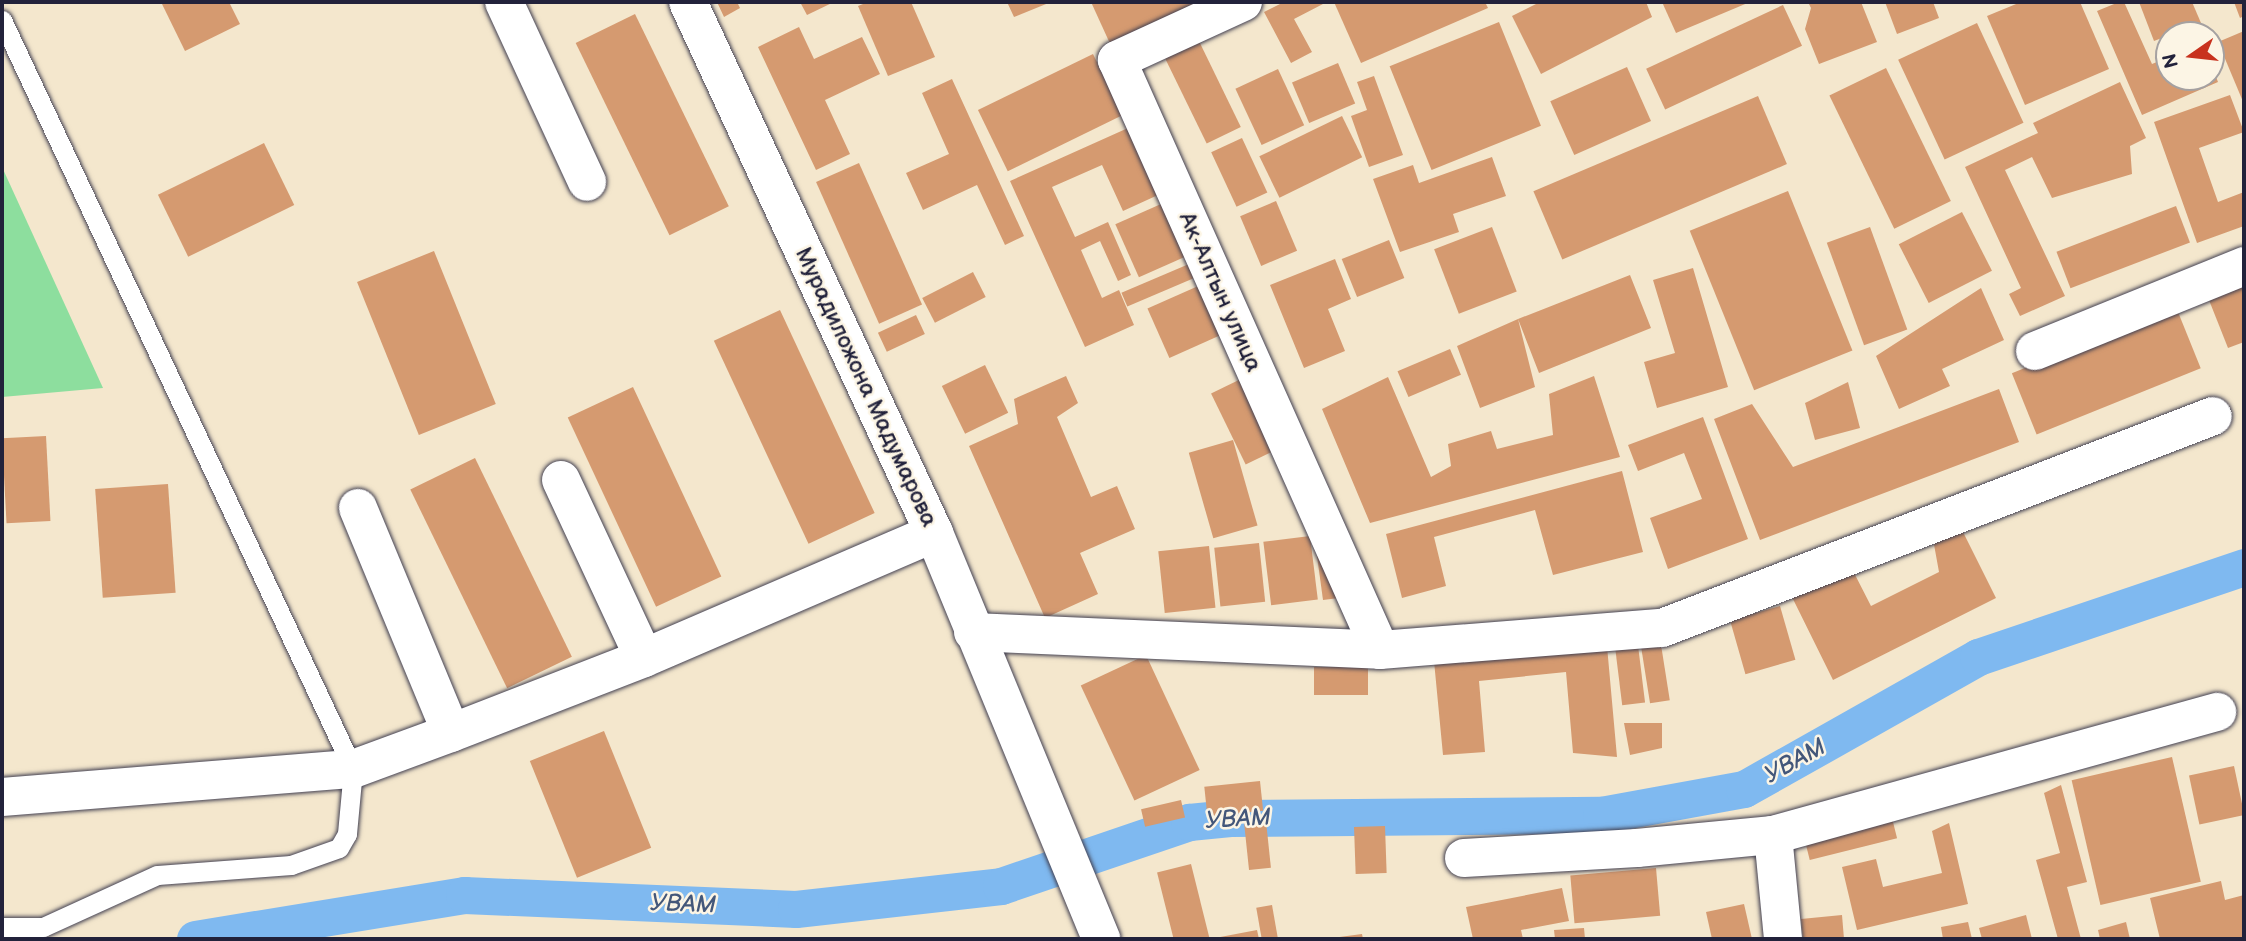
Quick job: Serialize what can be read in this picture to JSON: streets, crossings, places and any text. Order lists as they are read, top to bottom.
{
  "streets": {
    "street": ["Ак-Алтын улица", "Мурадиложона Мадумарова"]
  },
  "water": ["УВАМ"],
  "north": "left"
}
